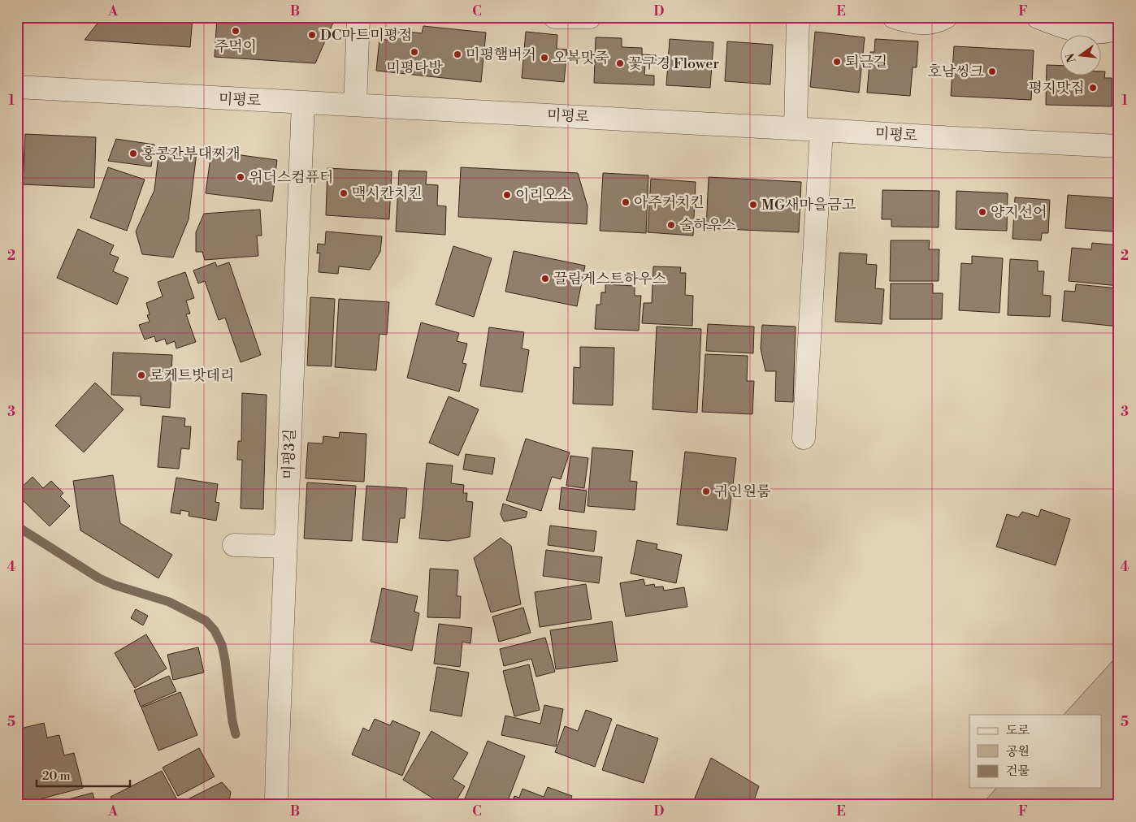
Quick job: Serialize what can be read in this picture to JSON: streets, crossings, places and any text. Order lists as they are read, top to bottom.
{
  "streets": {
    "street": ["미평로", "미평3길"]
  },
  "crossings": [
    ["미평로", "미평3길"]
  ],
  "places": [
    "주먹이",
    "DC마트미평점",
    "미평다방",
    "미평햄버거",
    "오복맛죽",
    "퇴근길",
    "꽃구경 Flower",
    "호남씽크",
    "평지맛집",
    "홍콩간부대찌개",
    "위더스컴퓨터",
    "맥시칸치킨",
    "이리오소",
    "아주커치킨",
    "MG새마을금고",
    "양지선어",
    "술하우스",
    "끌림게스트하우스",
    "로케트밧데리",
    "귀인원룸"
  ],
  "legend": ["도로", "공원", "건물"],
  "scale_bar": "20 m",
  "north": "left",
  "grid": {
    "columns": [
      "A",
      "B",
      "C",
      "D",
      "E",
      "F"
    ],
    "rows": [
      "1",
      "2",
      "3",
      "4",
      "5"
    ]
  }
}
